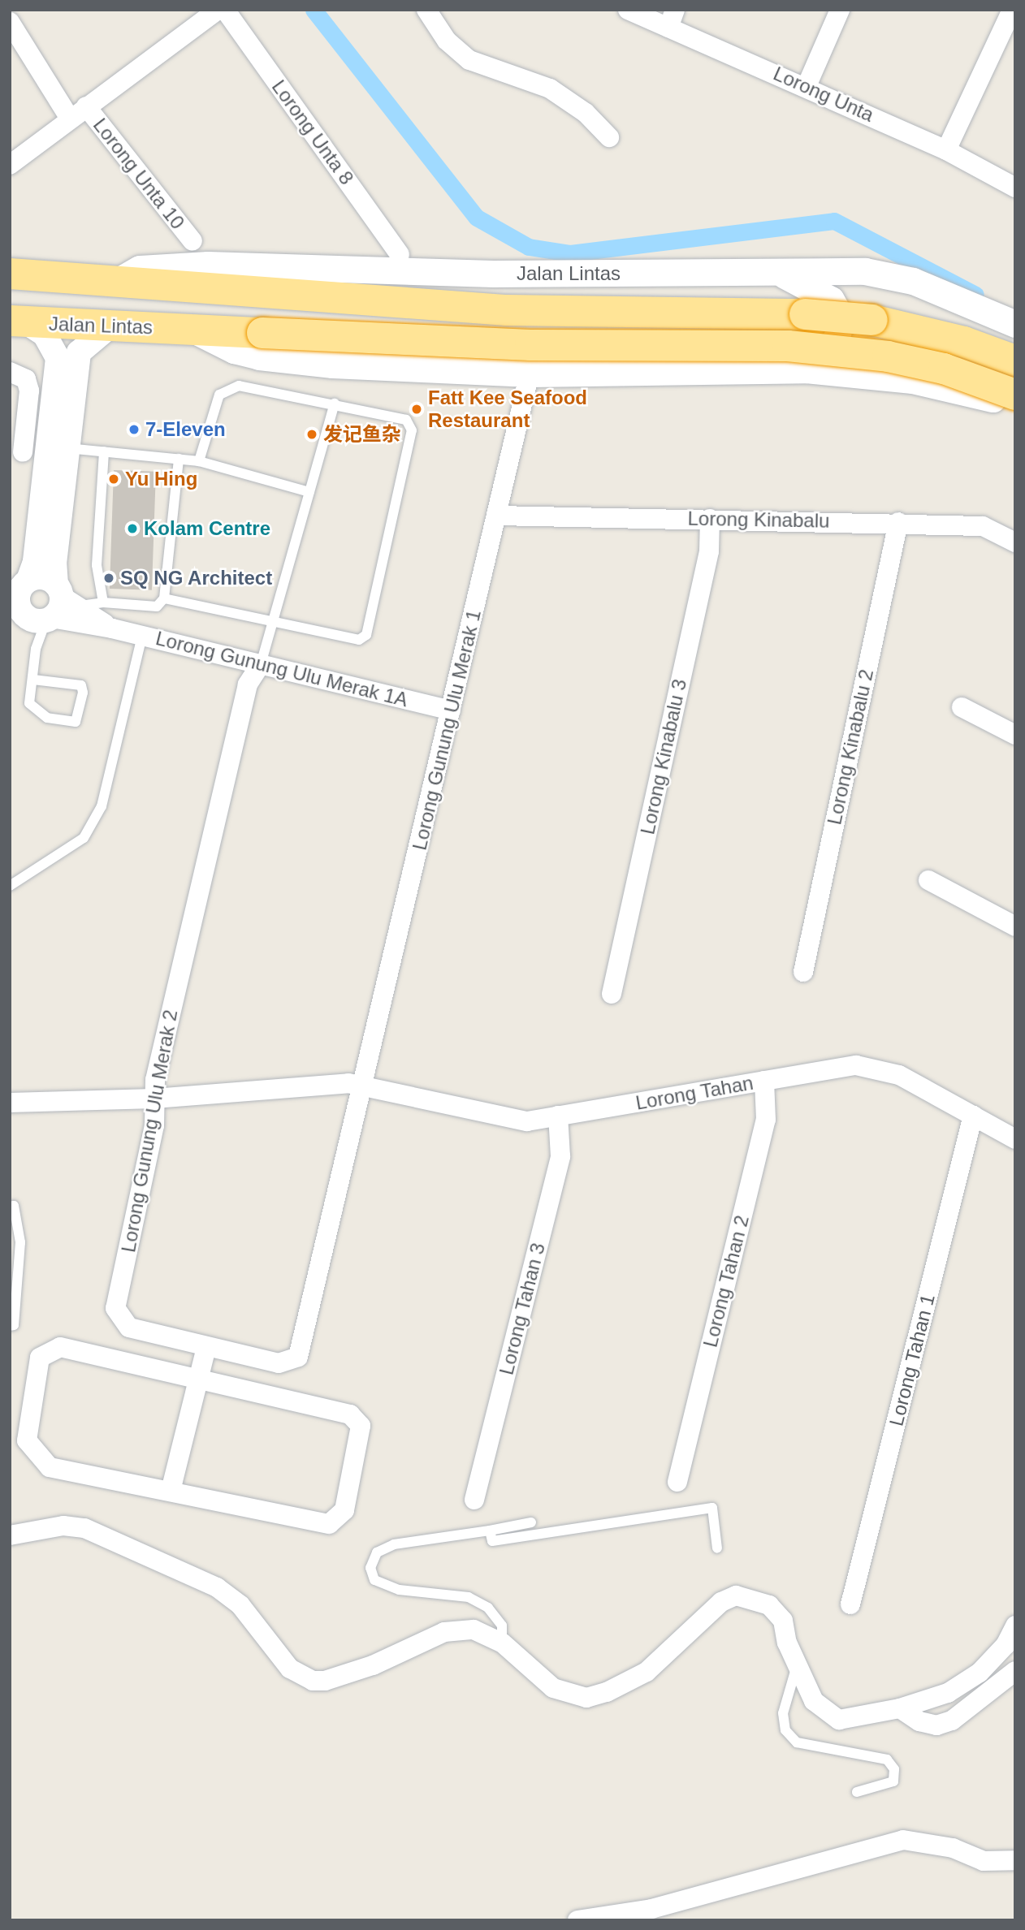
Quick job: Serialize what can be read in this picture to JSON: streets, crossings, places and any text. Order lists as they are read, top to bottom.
{
  "streets": {
    "highway": ["Jalan Lintas"],
    "street": [
      "Lorong Unta",
      "Lorong Unta 8",
      "Lorong Unta 10",
      "Lorong Kinabalu",
      "Lorong Gunung Ulu Merak 1A",
      "Lorong Gunung Ulu Merak 1",
      "Lorong Kinabalu 2",
      "Lorong Kinabalu 3",
      "Lorong Tahan",
      "Lorong Gunung Ulu Merak 2",
      "Lorong Tahan 2",
      "Lorong Tahan 3",
      "Lorong Tahan 1"
    ]
  },
  "crossings": [
    ["Jalan Lintas", "Lorong Gunung Ulu Merak 1"],
    ["Lorong Kinabalu", "Lorong Gunung Ulu Merak 1"],
    ["Lorong Kinabalu", "Lorong Kinabalu 2"],
    ["Lorong Kinabalu", "Lorong Kinabalu 3"],
    ["Lorong Gunung Ulu Merak 1A", "Lorong Gunung Ulu Merak 1"],
    ["Lorong Gunung Ulu Merak 1A", "Lorong Gunung Ulu Merak 2"],
    ["Lorong Gunung Ulu Merak 1", "Lorong Tahan"],
    ["Lorong Gunung Ulu Merak 1", "Lorong Gunung Ulu Merak 2"],
    ["Lorong Tahan", "Lorong Gunung Ulu Merak 2"],
    ["Lorong Tahan", "Lorong Tahan 2"],
    ["Lorong Tahan", "Lorong Tahan 3"],
    ["Lorong Tahan", "Lorong Tahan 1"]
  ],
  "places": [
    "Fatt Kee Seafood Restaurant",
    "7-Eleven",
    "发记鱼杂",
    "Yu Hing",
    "Kolam Centre",
    "SQ NG Architect"
  ]
}
